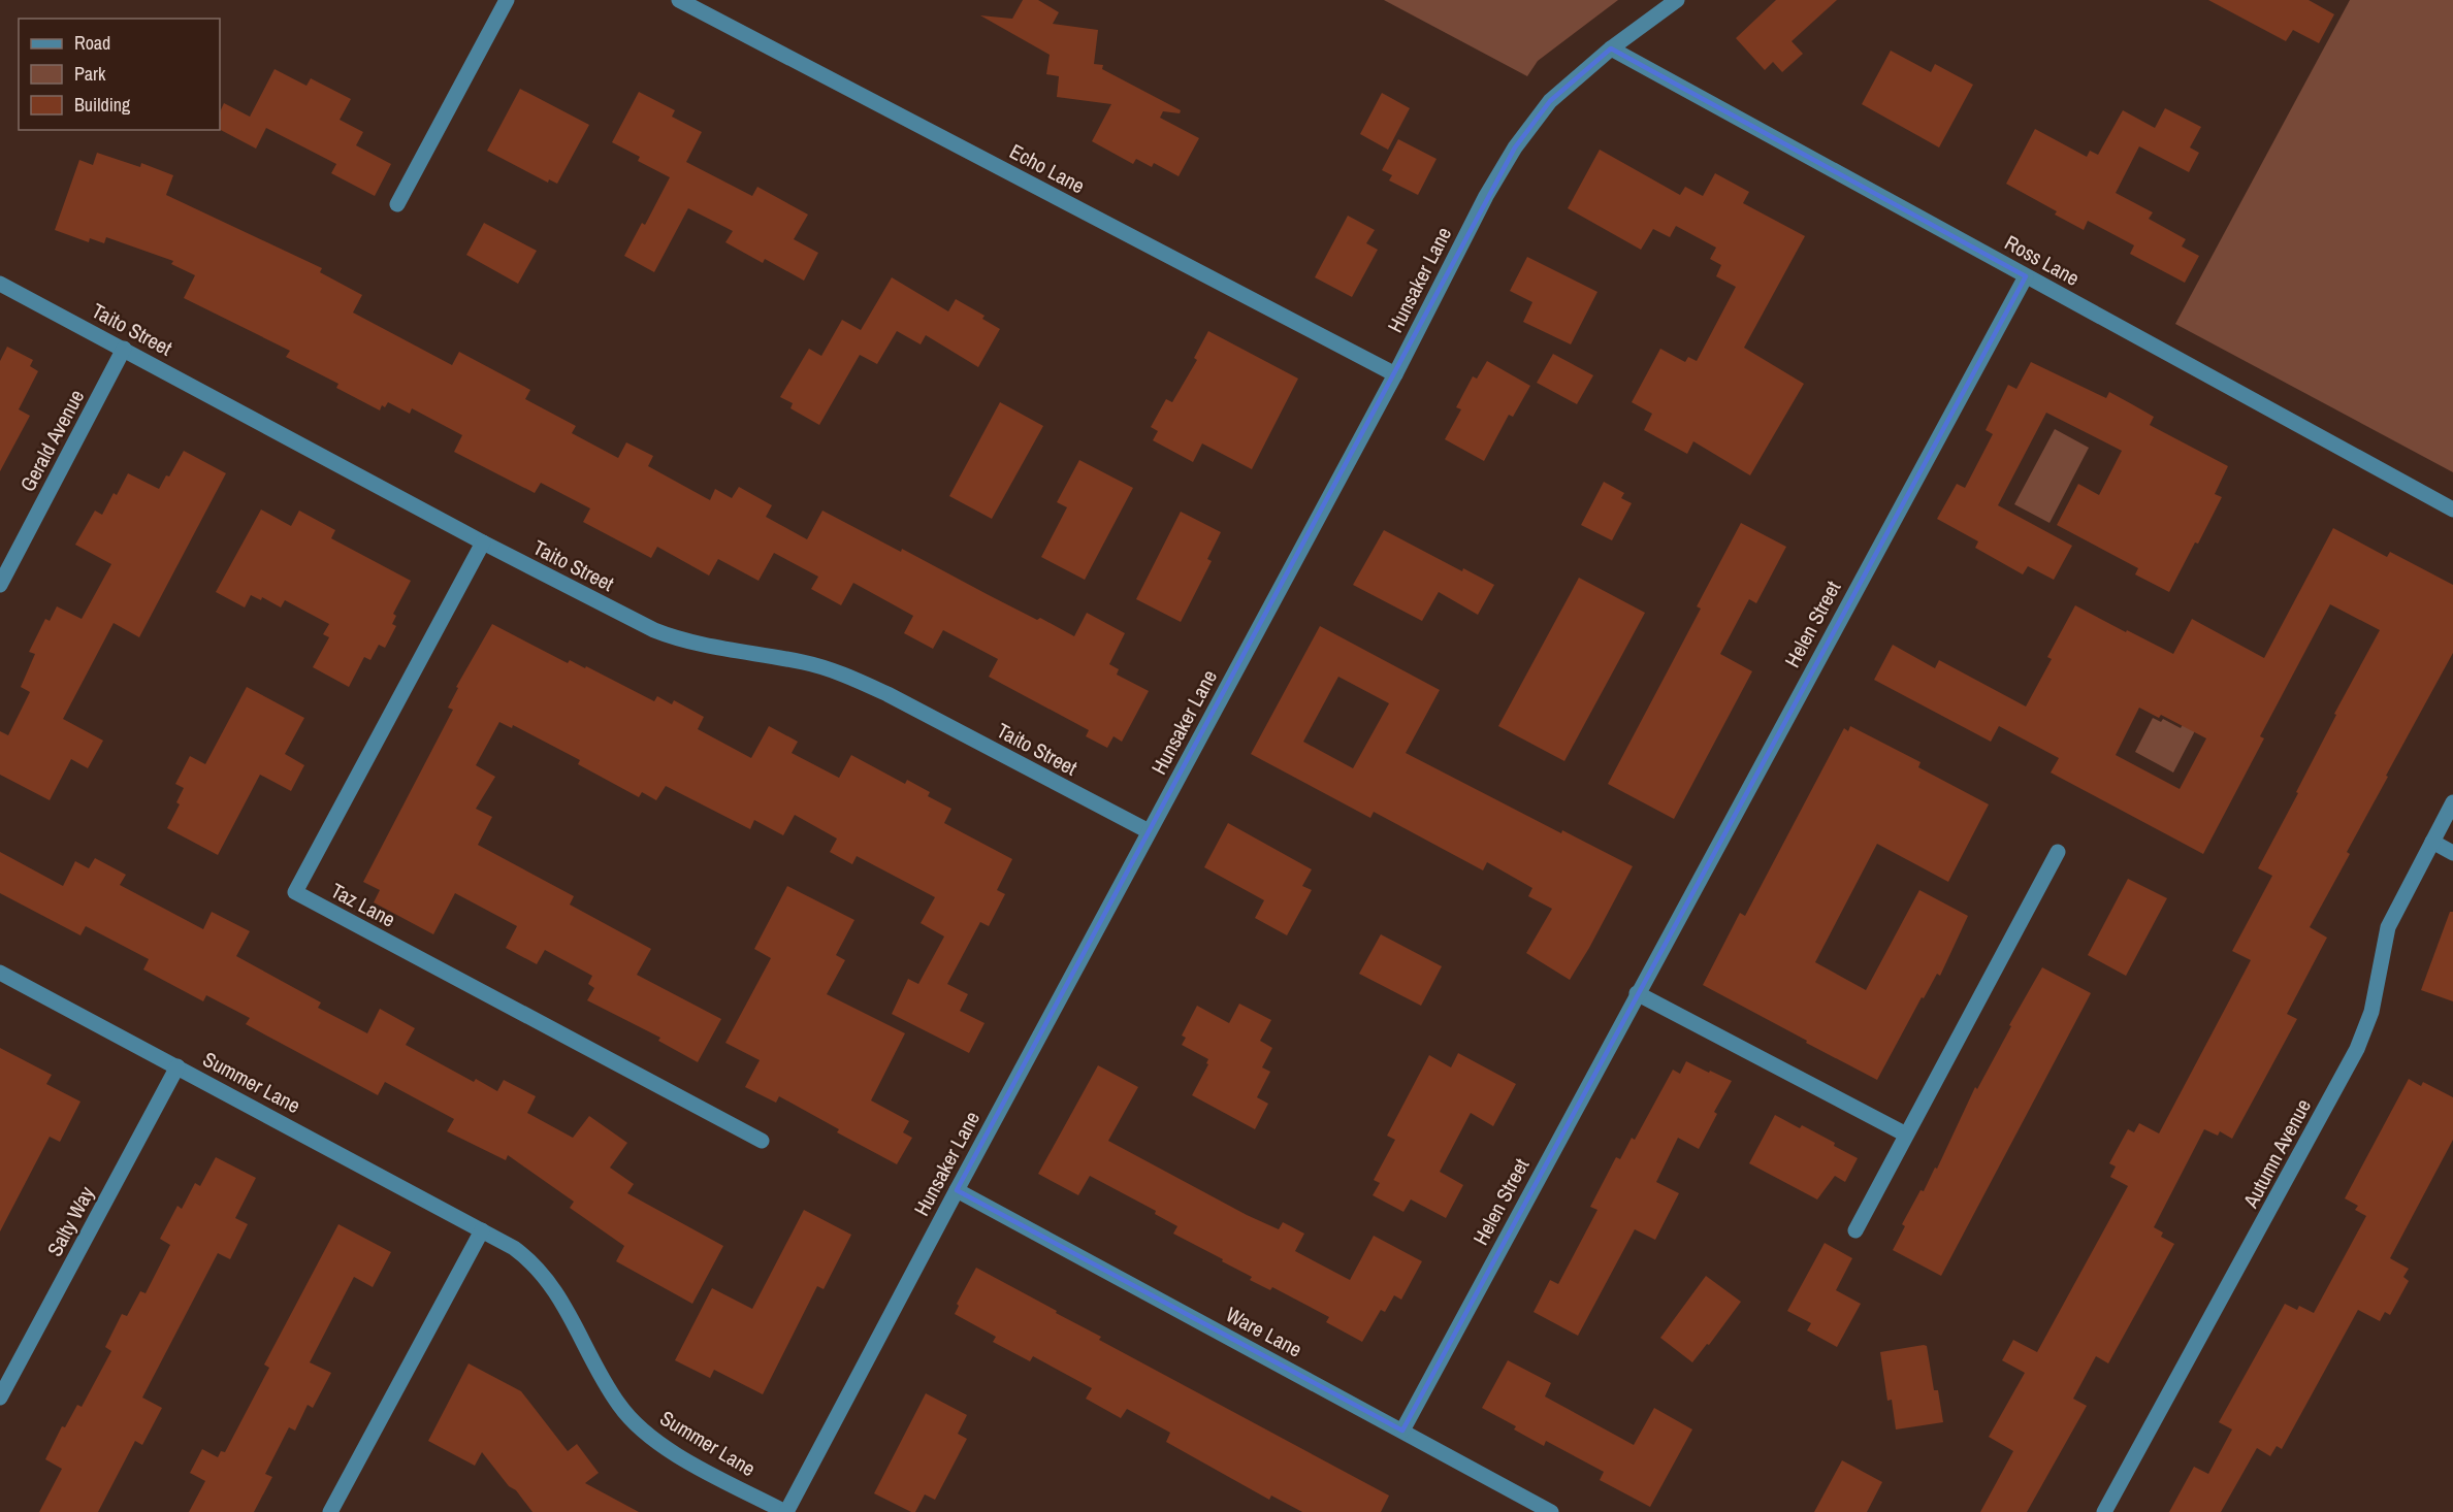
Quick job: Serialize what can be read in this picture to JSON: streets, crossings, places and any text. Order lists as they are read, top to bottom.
{
  "streets": {
    "street": [
      "Echo Lane",
      "Ross Lane",
      "Hunsaker Lane",
      "Taito Street",
      "Gerald Avenue",
      "Helen Street",
      "Taz Lane",
      "Summer Lane",
      "Autumn Avenue",
      "Salty Way",
      "Ware Lane"
    ]
  },
  "crossings": [
    ["Echo Lane", "Hunsaker Lane"],
    ["Ross Lane", "Hunsaker Lane"],
    ["Ross Lane", "Helen Street"],
    ["Hunsaker Lane", "Taito Street"],
    ["Hunsaker Lane", "Summer Lane"],
    ["Hunsaker Lane", "Ware Lane"],
    ["Taito Street", "Gerald Avenue"],
    ["Taito Street", "Taz Lane"],
    ["Helen Street", "Ware Lane"],
    ["Summer Lane", "Salty Way"]
  ],
  "legend": ["Road", "Park", "Building"]
}
